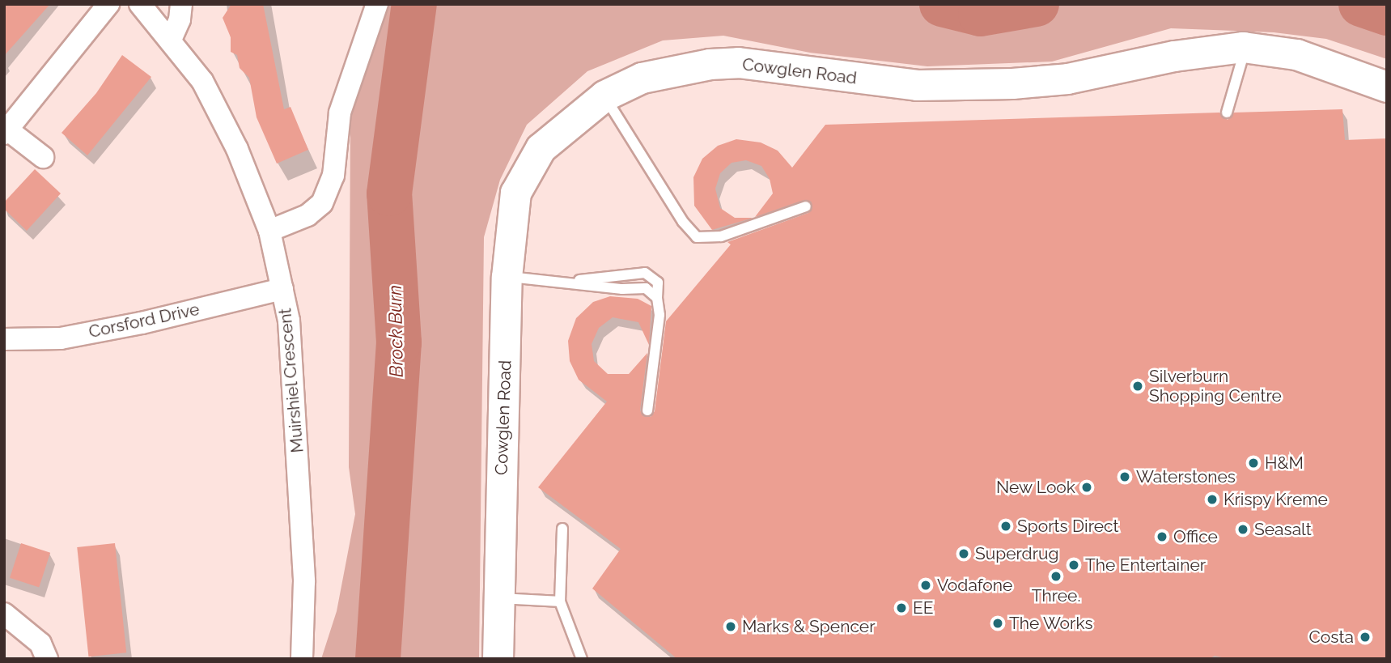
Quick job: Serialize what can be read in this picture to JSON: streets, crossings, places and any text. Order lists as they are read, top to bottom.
{
  "streets": {
    "street": ["Cowglen Road", "Corsford Drive", "Muirshiel Crescent"]
  },
  "crossings": [
    ["Corsford Drive", "Muirshiel Crescent"]
  ],
  "water": ["Brock Burn"],
  "places": [
    "Silverburn Shopping Centre",
    "H&M",
    "Waterstones",
    "New Look",
    "Krispy Kreme",
    "Sports Direct",
    "Seasalt",
    "Office",
    "Superdrug",
    "The Entertainer",
    "Three.",
    "Vodafone",
    "EE",
    "The Works",
    "Marks & Spencer",
    "Costa"
  ]
}
